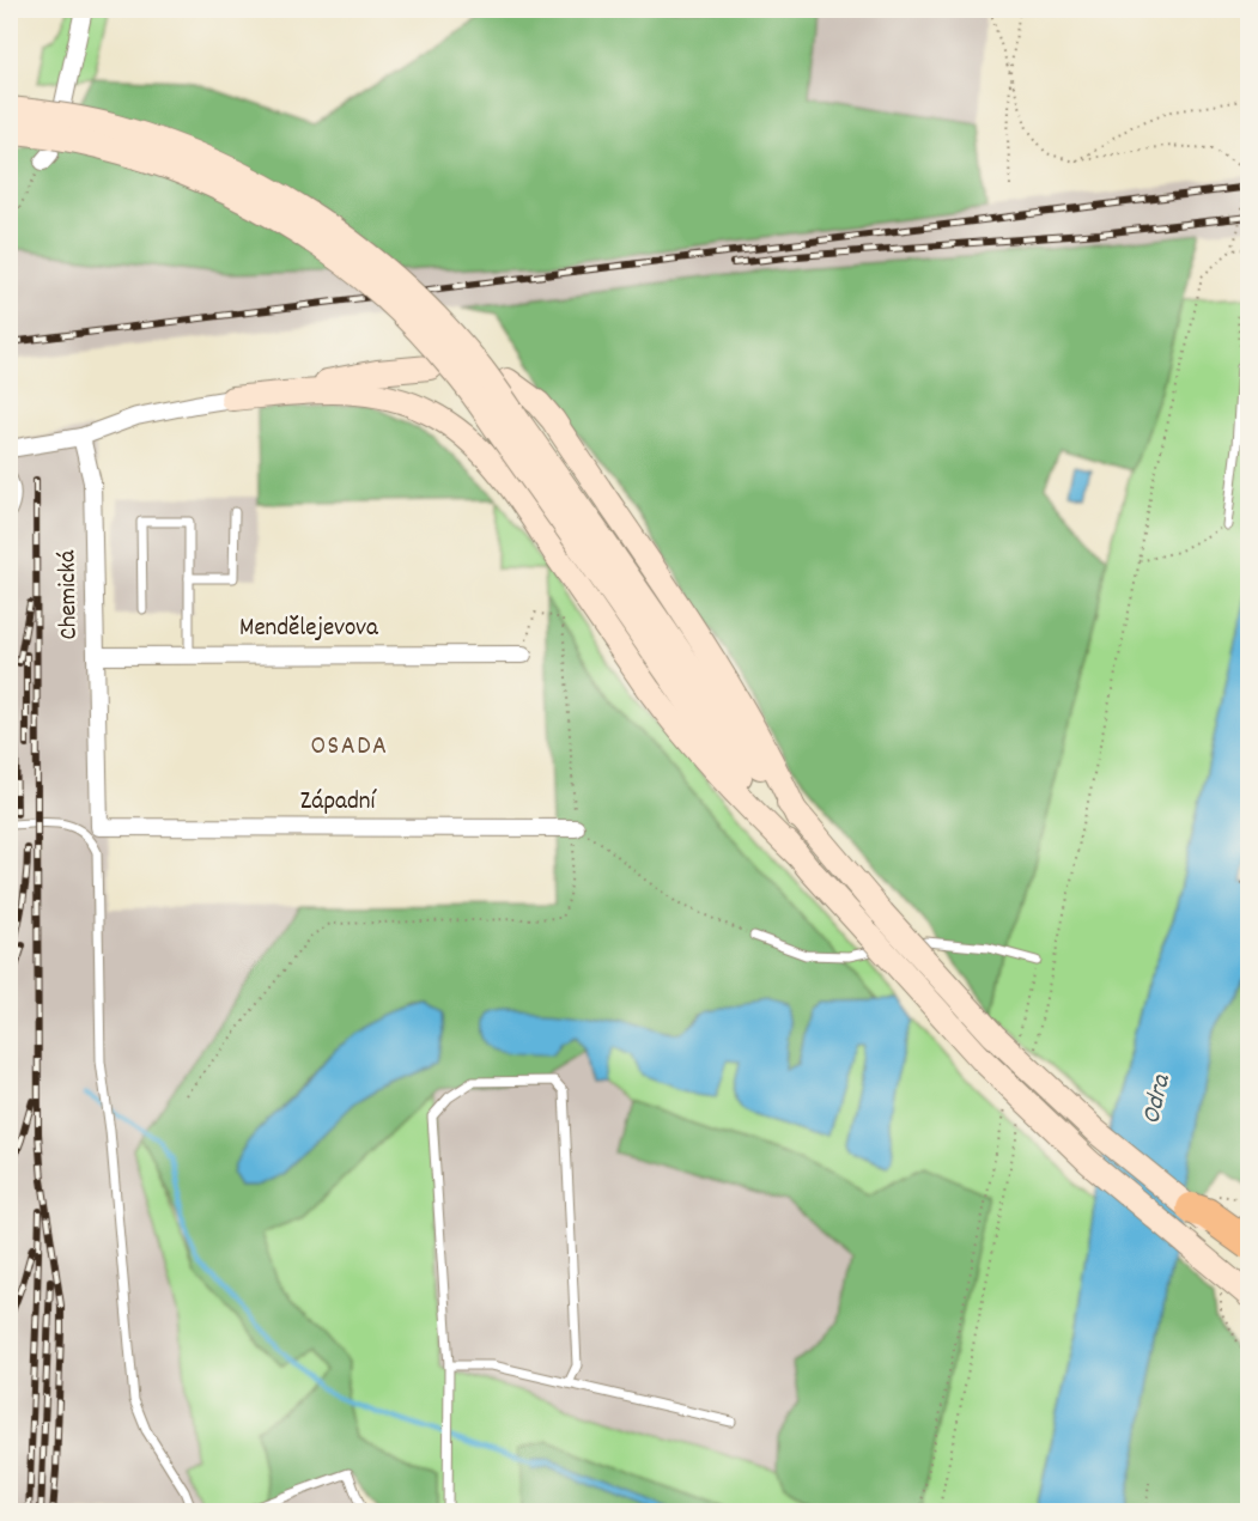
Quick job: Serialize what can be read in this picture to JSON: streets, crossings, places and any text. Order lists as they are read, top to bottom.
{
  "streets": {
    "street": ["Chemická", "Mendělejevova", "Západní"]
  },
  "crossings": [
    ["Chemická", "Mendělejevova"],
    ["Chemická", "Západní"]
  ],
  "districts": ["OSADA"],
  "water": ["Odra"]
}
